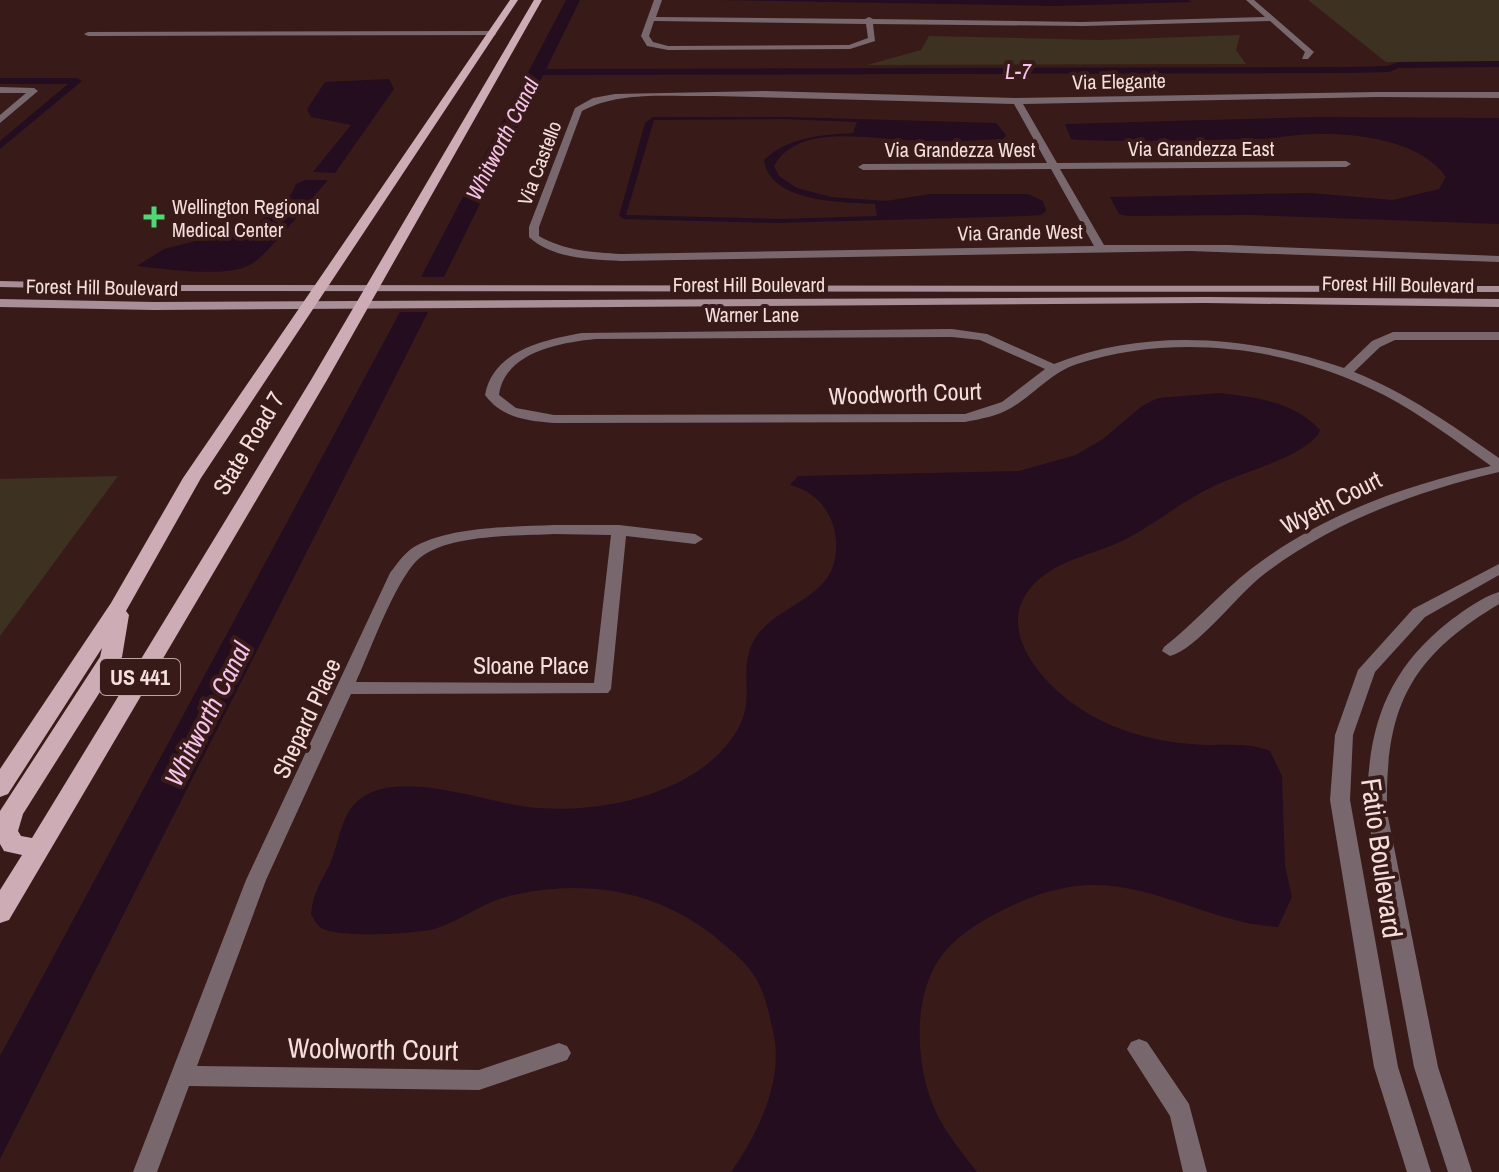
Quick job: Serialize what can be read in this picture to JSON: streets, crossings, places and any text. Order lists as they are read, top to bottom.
{
  "streets": {
    "main road": ["Forest Hill Boulevard", "State Road 7", "US 441"],
    "street": [
      "Via Elegante",
      "Via Grandezza East",
      "Via Grandezza West",
      "Via Castello",
      "Via Grande West",
      "Warner Lane",
      "Woodworth Court",
      "Wyeth Court",
      "Sloane Place",
      "Shepard Place",
      "Fatio Boulevard",
      "Woolworth Court"
    ]
  },
  "crossings": [
    ["Via Elegante", "Via Castello"],
    ["Via Grandezza East", "Via Grandezza West"],
    ["Via Castello", "Via Grande West"],
    ["Forest Hill Boulevard", "State Road 7"],
    ["Warner Lane", "Woodworth Court"],
    ["Woodworth Court", "Wyeth Court"],
    ["Sloane Place", "Shepard Place"],
    ["Shepard Place", "Woolworth Court"]
  ],
  "water": ["L-7", "Whitworth Canal"],
  "places": {
    "health": ["Wellington Regional Medical Center"]
  }
}
